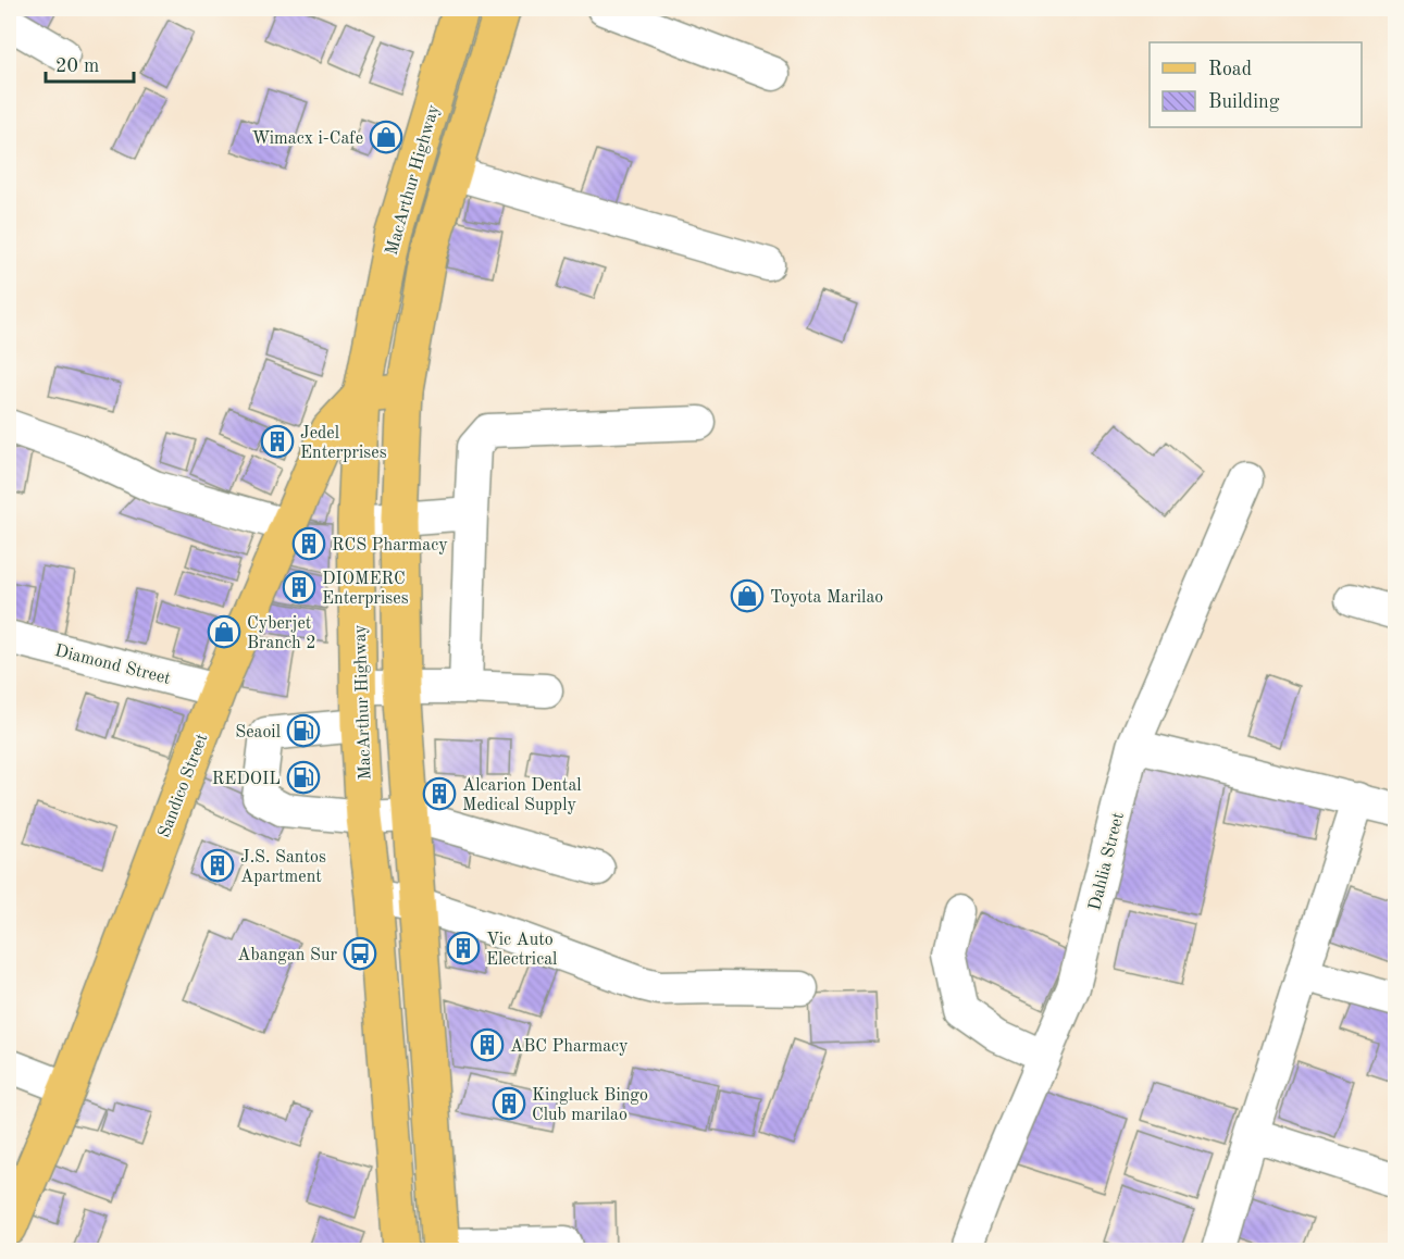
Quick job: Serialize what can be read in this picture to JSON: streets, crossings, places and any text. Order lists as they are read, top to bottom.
{
  "streets": {
    "main road": ["MacArthur Highway", "Sandico Street"],
    "street": ["Diamond Street", "Dahlia Street"]
  },
  "crossings": [
    ["MacArthur Highway", "Sandico Street"],
    ["Diamond Street", "Sandico Street"]
  ],
  "places": {
    "shop": ["Wimacx i-Cafe", "Toyota Marilao", "Cyberjet Branch 2"],
    "building": [
      "Jedel Enterprises",
      "RCS Pharmacy",
      "DIOMERC Enterprises",
      "Alcarion Dental Medical Supply",
      "J.S. Santos Apartment",
      "Vic Auto Electrical",
      "ABC Pharmacy",
      "Kingluck Bingo Club marilao"
    ],
    "fuel station": ["Seaoil", "REDOIL"],
    "bus stop": ["Abangan Sur"]
  },
  "legend": ["Road", "Building"],
  "scale_bar": "20 m"
}
